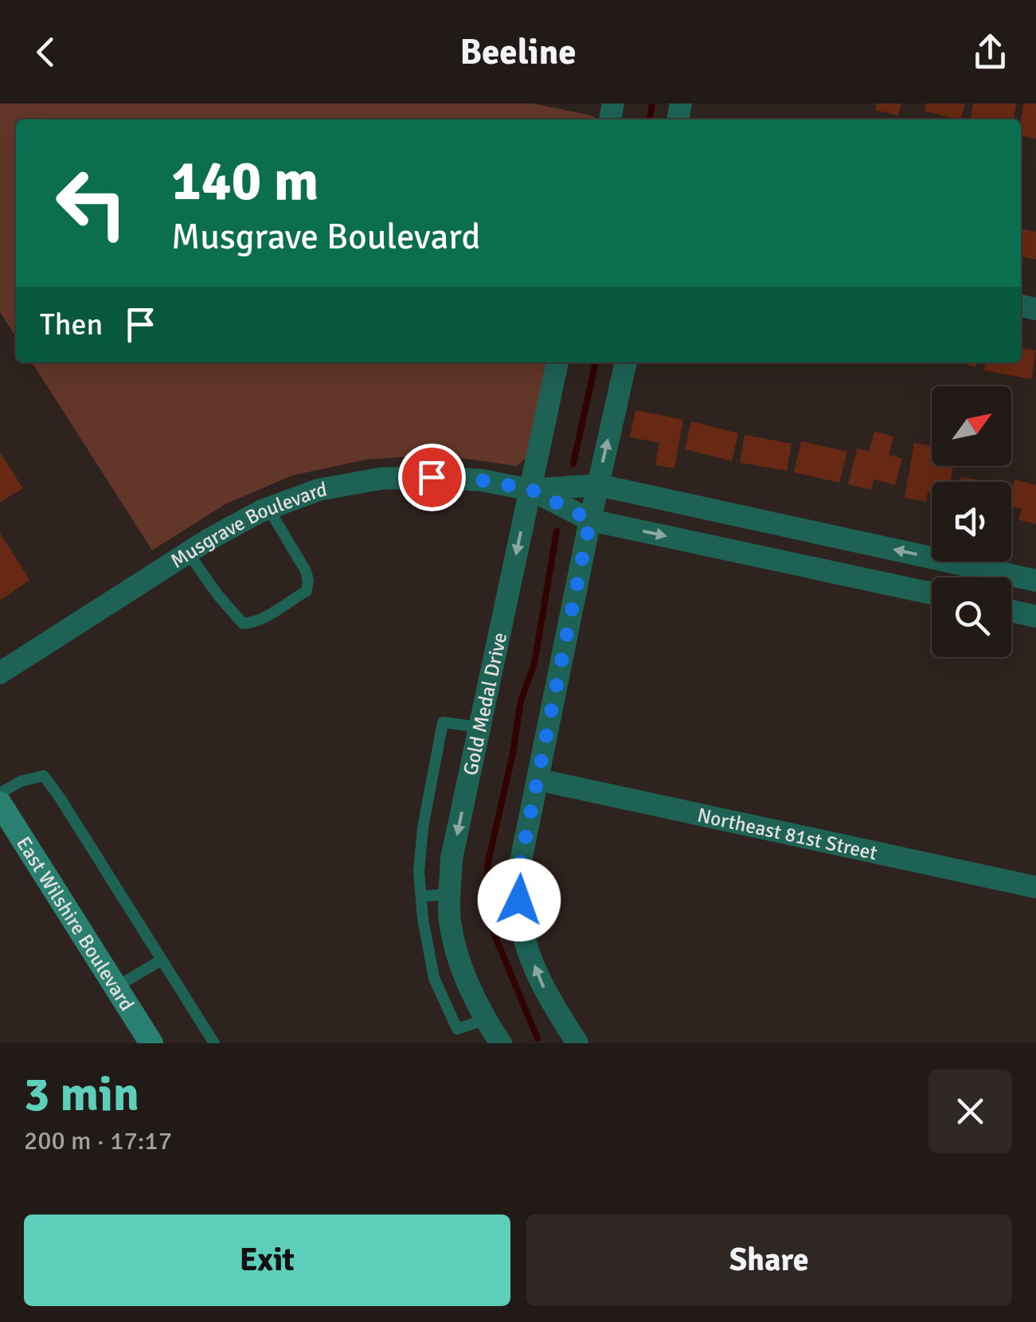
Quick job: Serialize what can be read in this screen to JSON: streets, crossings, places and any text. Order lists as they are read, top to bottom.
{
  "streets": {
    "street": [
      "Musgrave Boulevard",
      "Gold Medal Drive",
      "Northeast 81st Street",
      "East Wilshire Boulevard"
    ]
  },
  "crossings": [
    ["Musgrave Boulevard", "Gold Medal Drive"]
  ],
  "north": "top right",
  "page": {
    "header": "Beeline",
    "turn": ["140 m", "Musgrave Boulevard"],
    "then": "Then",
    "heading": ["3 min", "200 m · 17:17"],
    "buttons": ["Exit", "Share"]
  }
}
